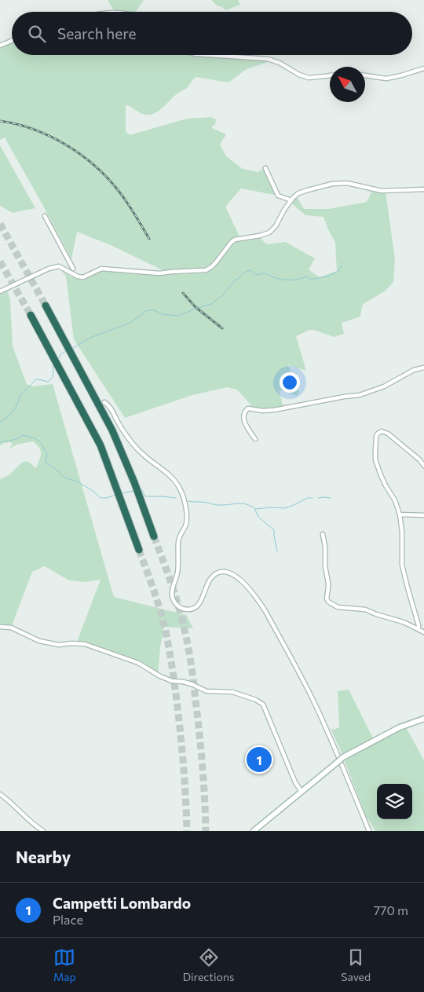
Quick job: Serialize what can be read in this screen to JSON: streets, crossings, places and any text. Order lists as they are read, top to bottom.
{
  "north": "top left",
  "page": {
    "search": "Search here",
    "pins": "1",
    "heading": "Nearby",
    "list": [
      {
        "mark": "1",
        "name": "Campetti Lombardo",
        "note": "Place",
        "value": "770 m"
      }
    ],
    "nav": ["Map", "Directions", "Saved"]
  }
}
